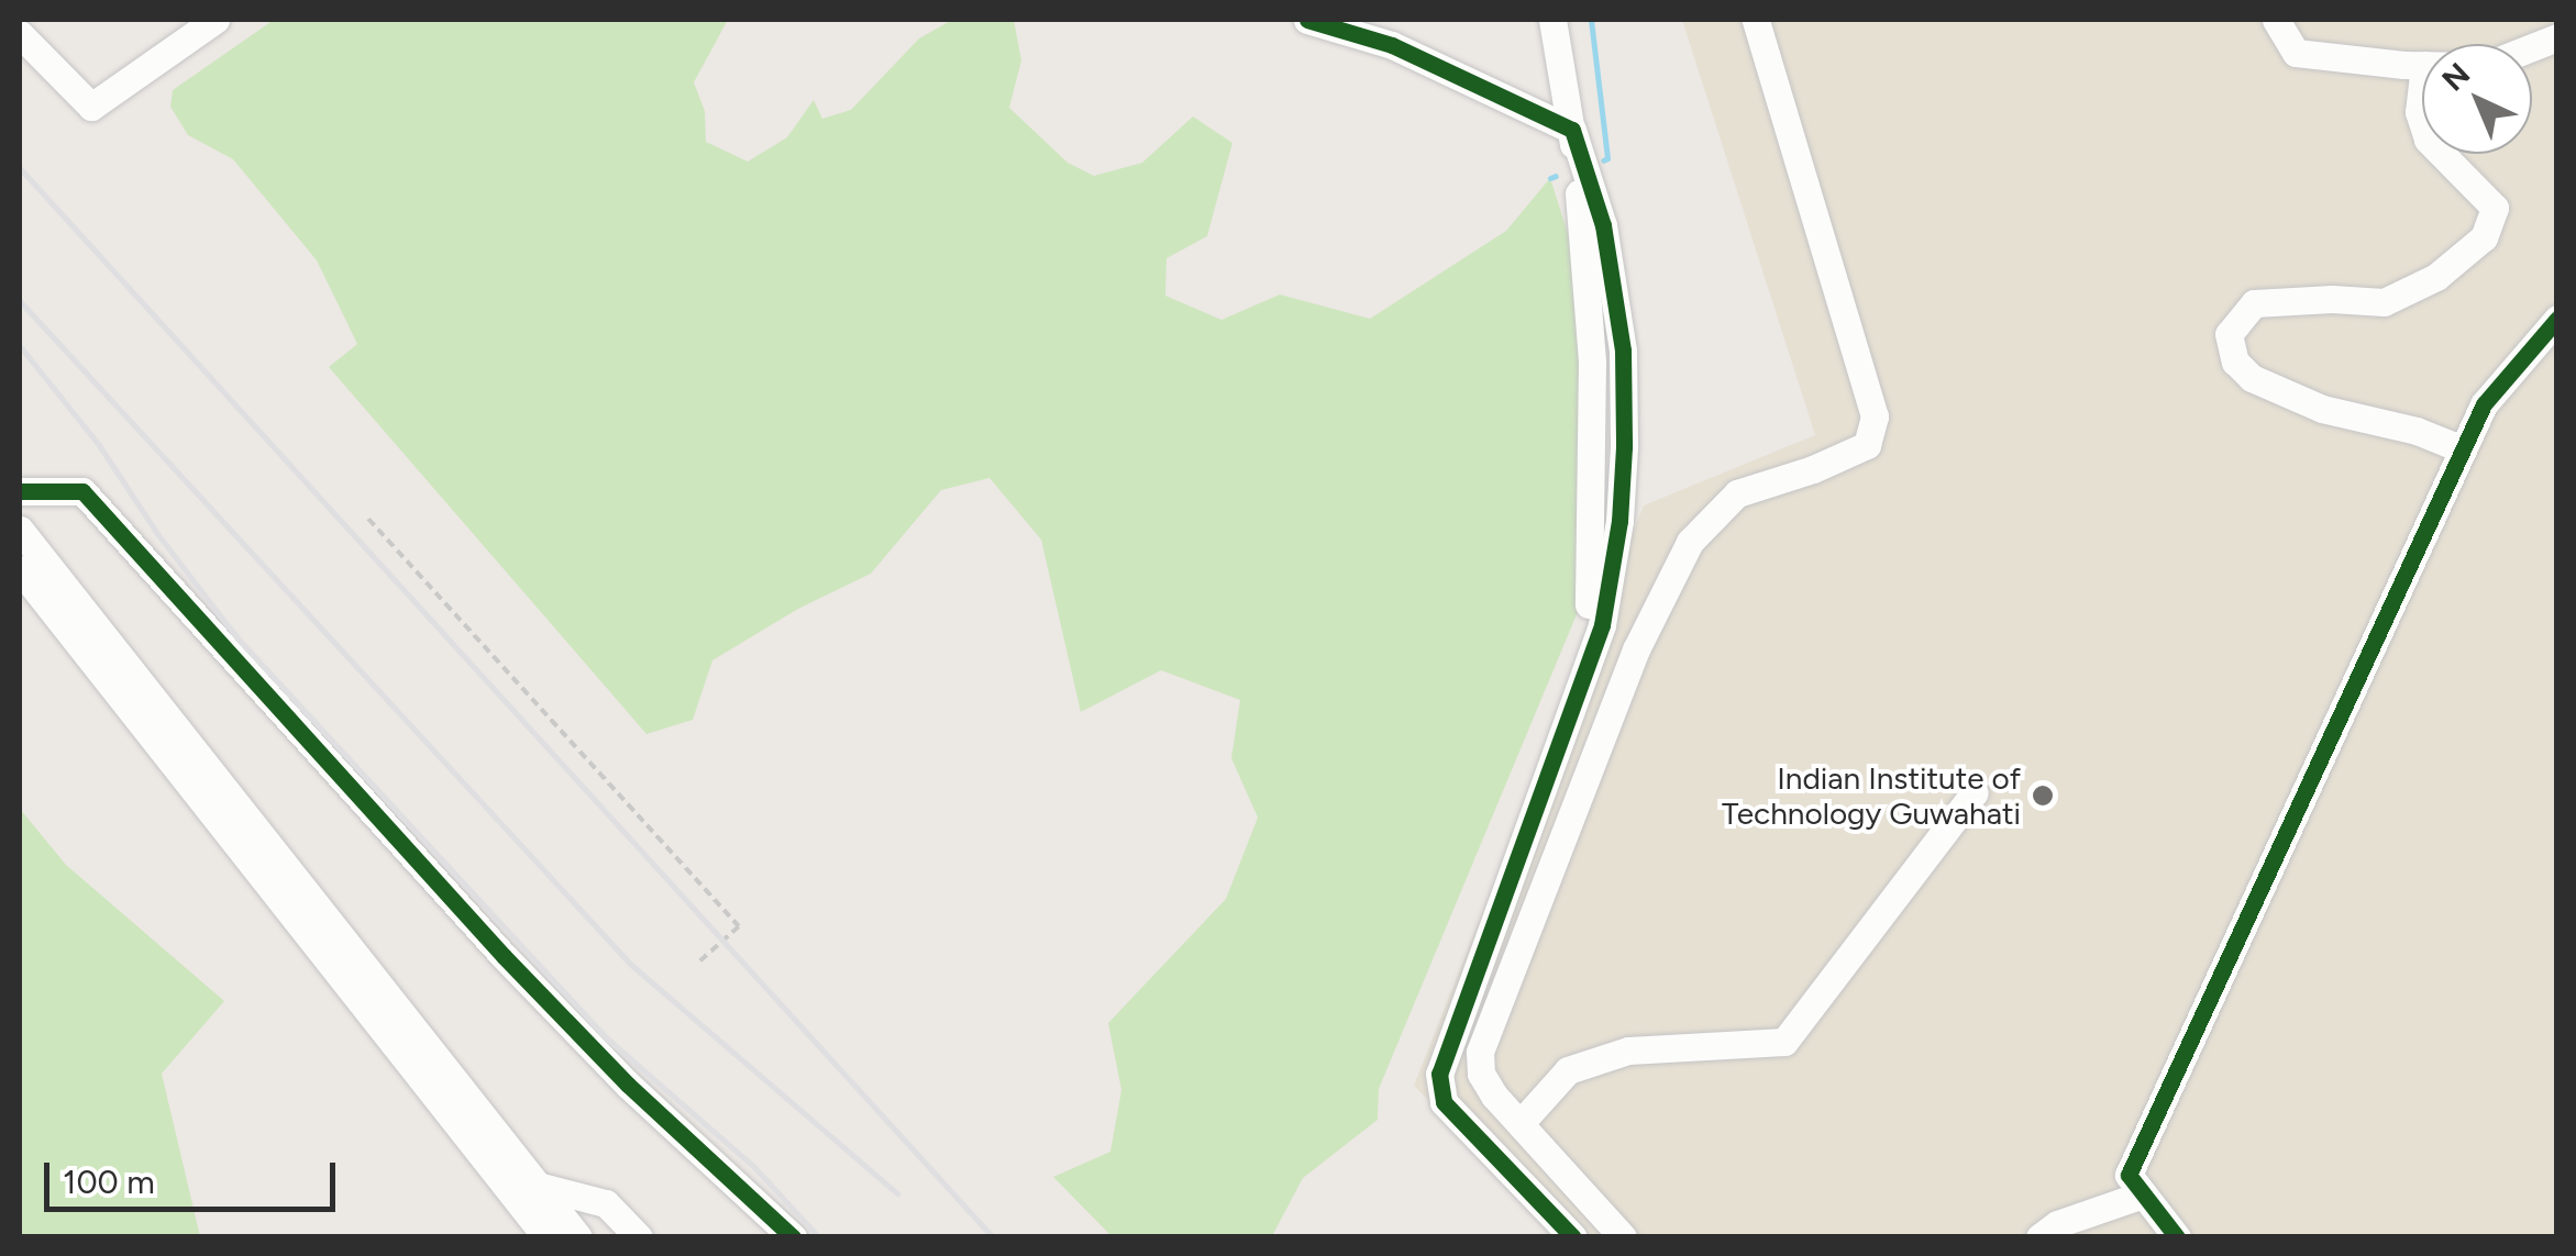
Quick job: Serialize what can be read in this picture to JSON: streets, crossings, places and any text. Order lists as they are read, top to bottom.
{
  "places": ["Indian Institute of Technology Guwahati"],
  "scale_bar": "100 m",
  "north": "top left"
}
